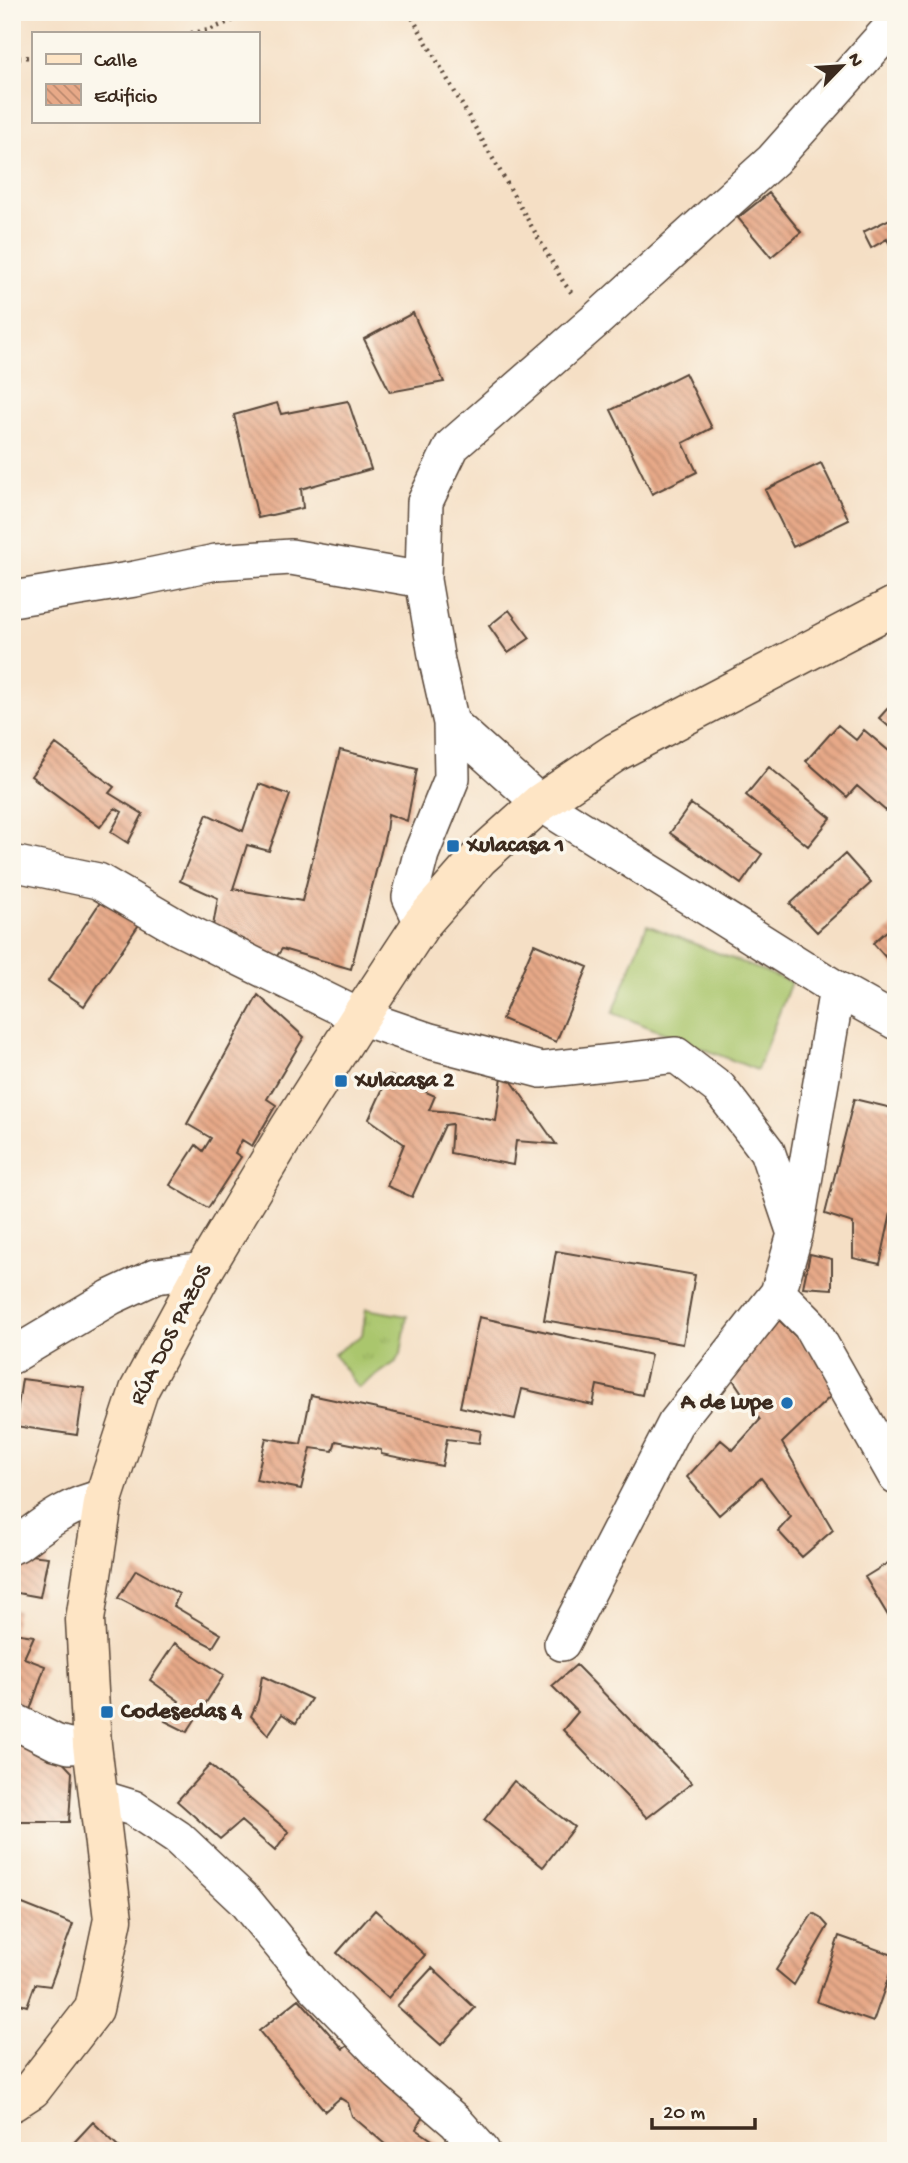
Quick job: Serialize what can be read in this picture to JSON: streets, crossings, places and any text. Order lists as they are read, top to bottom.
{
  "streets": {
    "street": ["RÚA DOS PAZOS"]
  },
  "places": {
    "transit": ["Xulacasa 1", "Xulacasa 2", "Codesedas 4"],
    "other": ["A de Lupe"]
  },
  "legend": ["Calle", "Edificio"],
  "scale_bar": "20 m",
  "north": "top right"
}
